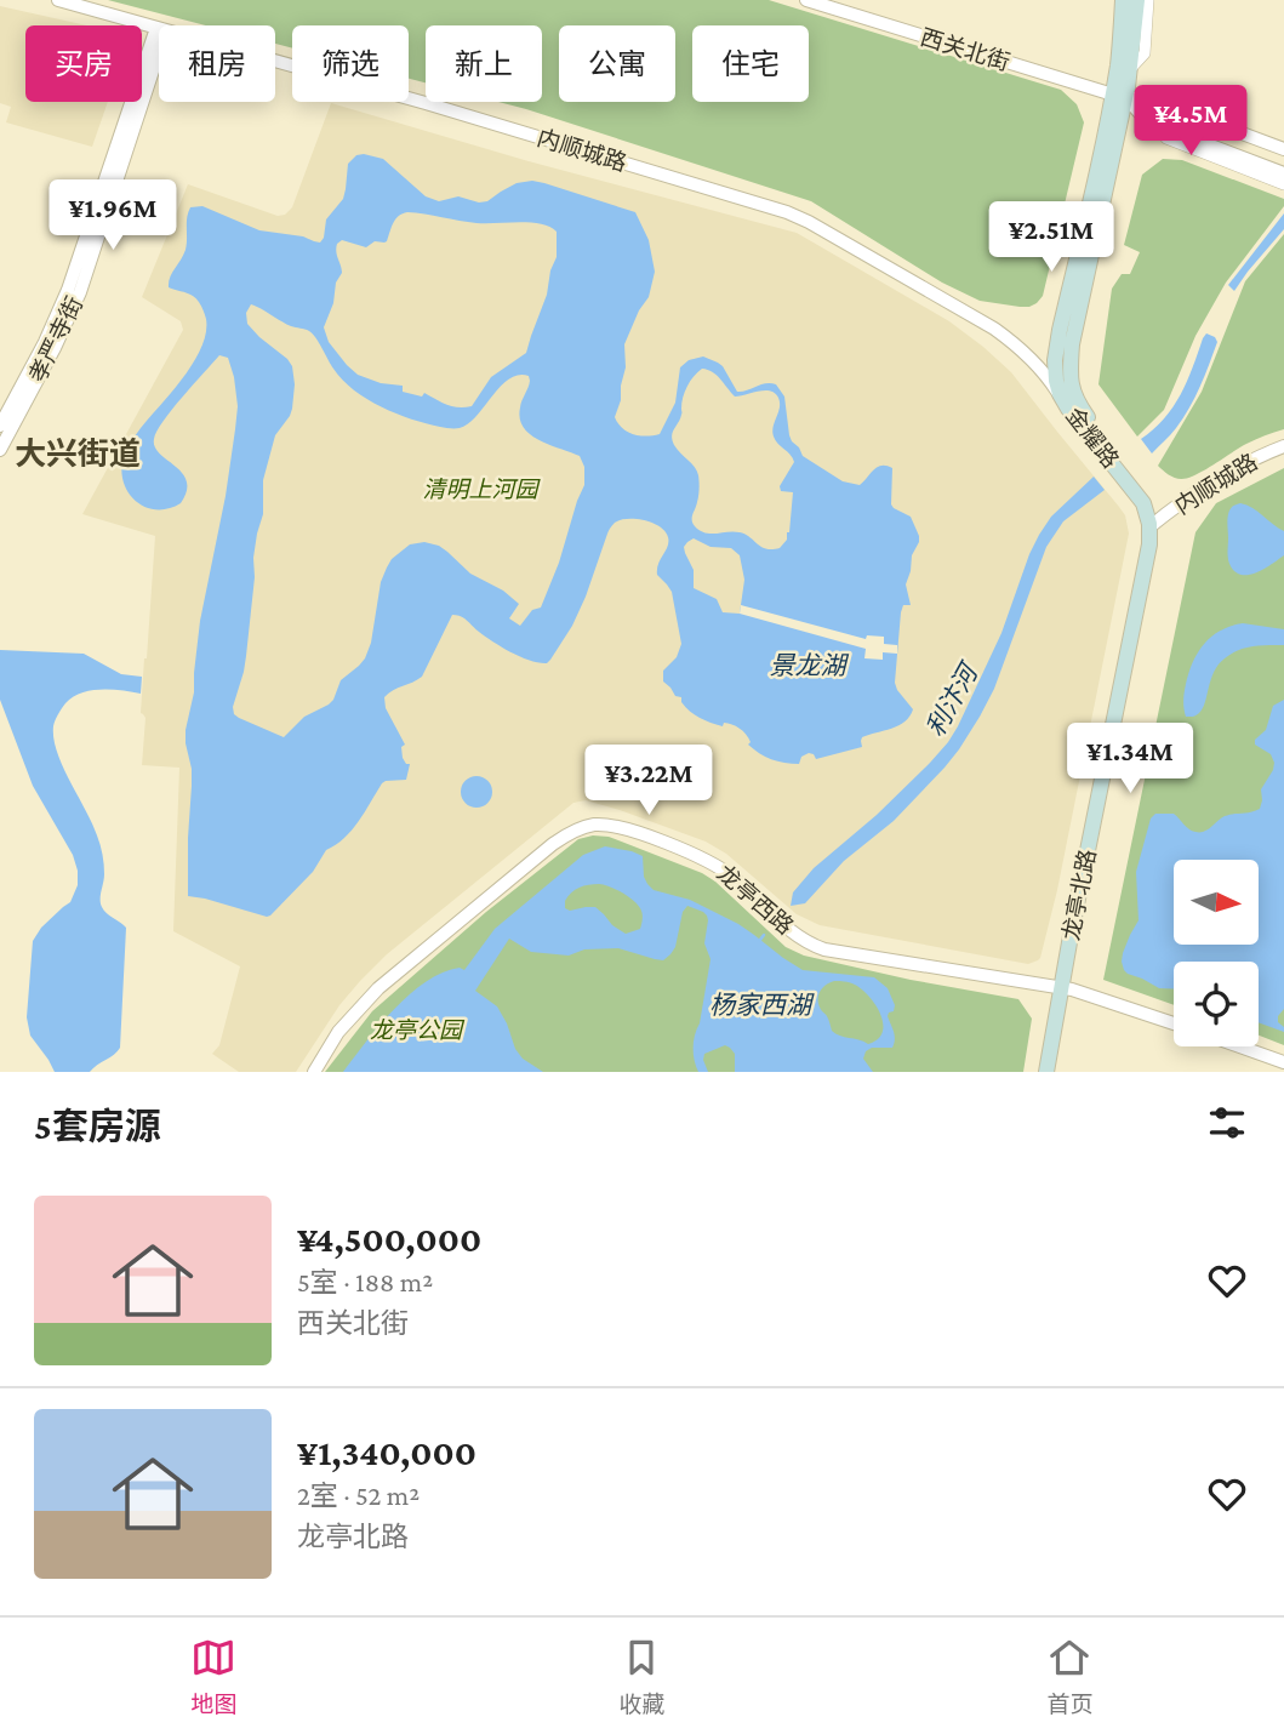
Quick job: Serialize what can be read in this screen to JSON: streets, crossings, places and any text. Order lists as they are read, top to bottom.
{
  "streets": {
    "main road": ["金耀路", "龙亭北路"],
    "street": [
      "西关北街",
      "内顺城路",
      "孝严寺街",
      "龙亭西路"
    ]
  },
  "crossings": [
    ["西关北街", "金耀路"],
    ["内顺城路", "金耀路"],
    ["内顺城路", "龙亭北路"],
    ["金耀路", "龙亭北路"],
    ["龙亭北路", "龙亭西路"]
  ],
  "districts": ["大兴街道"],
  "water": ["景龙湖", "利汴河", "杨家西湖"],
  "parks": ["清明上河园", "龙亭公园"],
  "north": "right",
  "page": {
    "chip": [
      "买房",
      "租房",
      "筛选",
      "新上",
      "公寓",
      "住宅"
    ],
    "price": [
      "¥4.5M",
      "¥1.96M",
      "¥2.51M",
      "¥1.34M",
      "¥3.22M"
    ],
    "heading": "5套房源",
    "list": [
      {
        "name": "¥4,500,000",
        "note": "5室 · 188 m² · 西关北街"
      },
      {
        "name": "¥1,340,000",
        "note": "2室 · 52 m² · 龙亭北路"
      }
    ],
    "tabs": ["地图", "收藏", "首页"]
  }
}
